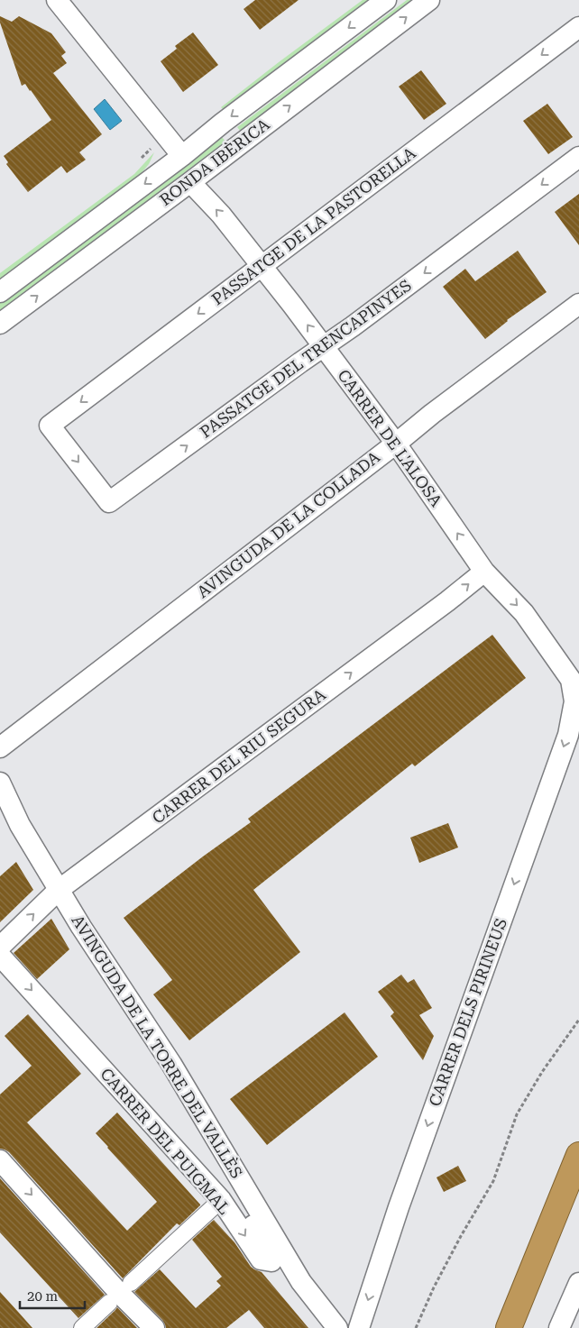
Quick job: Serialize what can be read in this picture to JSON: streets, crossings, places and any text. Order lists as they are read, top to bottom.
{
  "streets": {
    "street": [
      "RONDA IBÈRICA",
      "PASSATGE DE LA PASTORELLA",
      "PASSATGE DEL TRENCAPINYES",
      "CARRER DE L'ALOSA",
      "AVINGUDA DE LA COLLADA",
      "CARRER DEL RIU SEGURA",
      "CARRER DELS PIRINEUS",
      "AVINGUDA DE LA TORRE DEL VALLÈS",
      "CARRER DEL PUIGMAL"
    ]
  },
  "crossings": [
    ["RONDA IBÈRICA", "CARRER DE L'ALOSA"],
    ["PASSATGE DE LA PASTORELLA", "PASSATGE DEL TRENCAPINYES"],
    ["PASSATGE DE LA PASTORELLA", "CARRER DE L'ALOSA"],
    ["PASSATGE DEL TRENCAPINYES", "CARRER DE L'ALOSA"],
    ["CARRER DE L'ALOSA", "AVINGUDA DE LA COLLADA"],
    ["CARRER DE L'ALOSA", "CARRER DEL RIU SEGURA"],
    ["CARRER DE L'ALOSA", "CARRER DELS PIRINEUS"],
    ["CARRER DEL RIU SEGURA", "AVINGUDA DE LA TORRE DEL VALLÈS"],
    ["AVINGUDA DE LA TORRE DEL VALLÈS", "CARRER DEL PUIGMAL"]
  ],
  "one_way": ["PASSATGE DE LA PASTORELLA", "CARRER DEL RIU SEGURA", "CARRER DELS PIRINEUS"],
  "scale_bar": "20 m"
}
